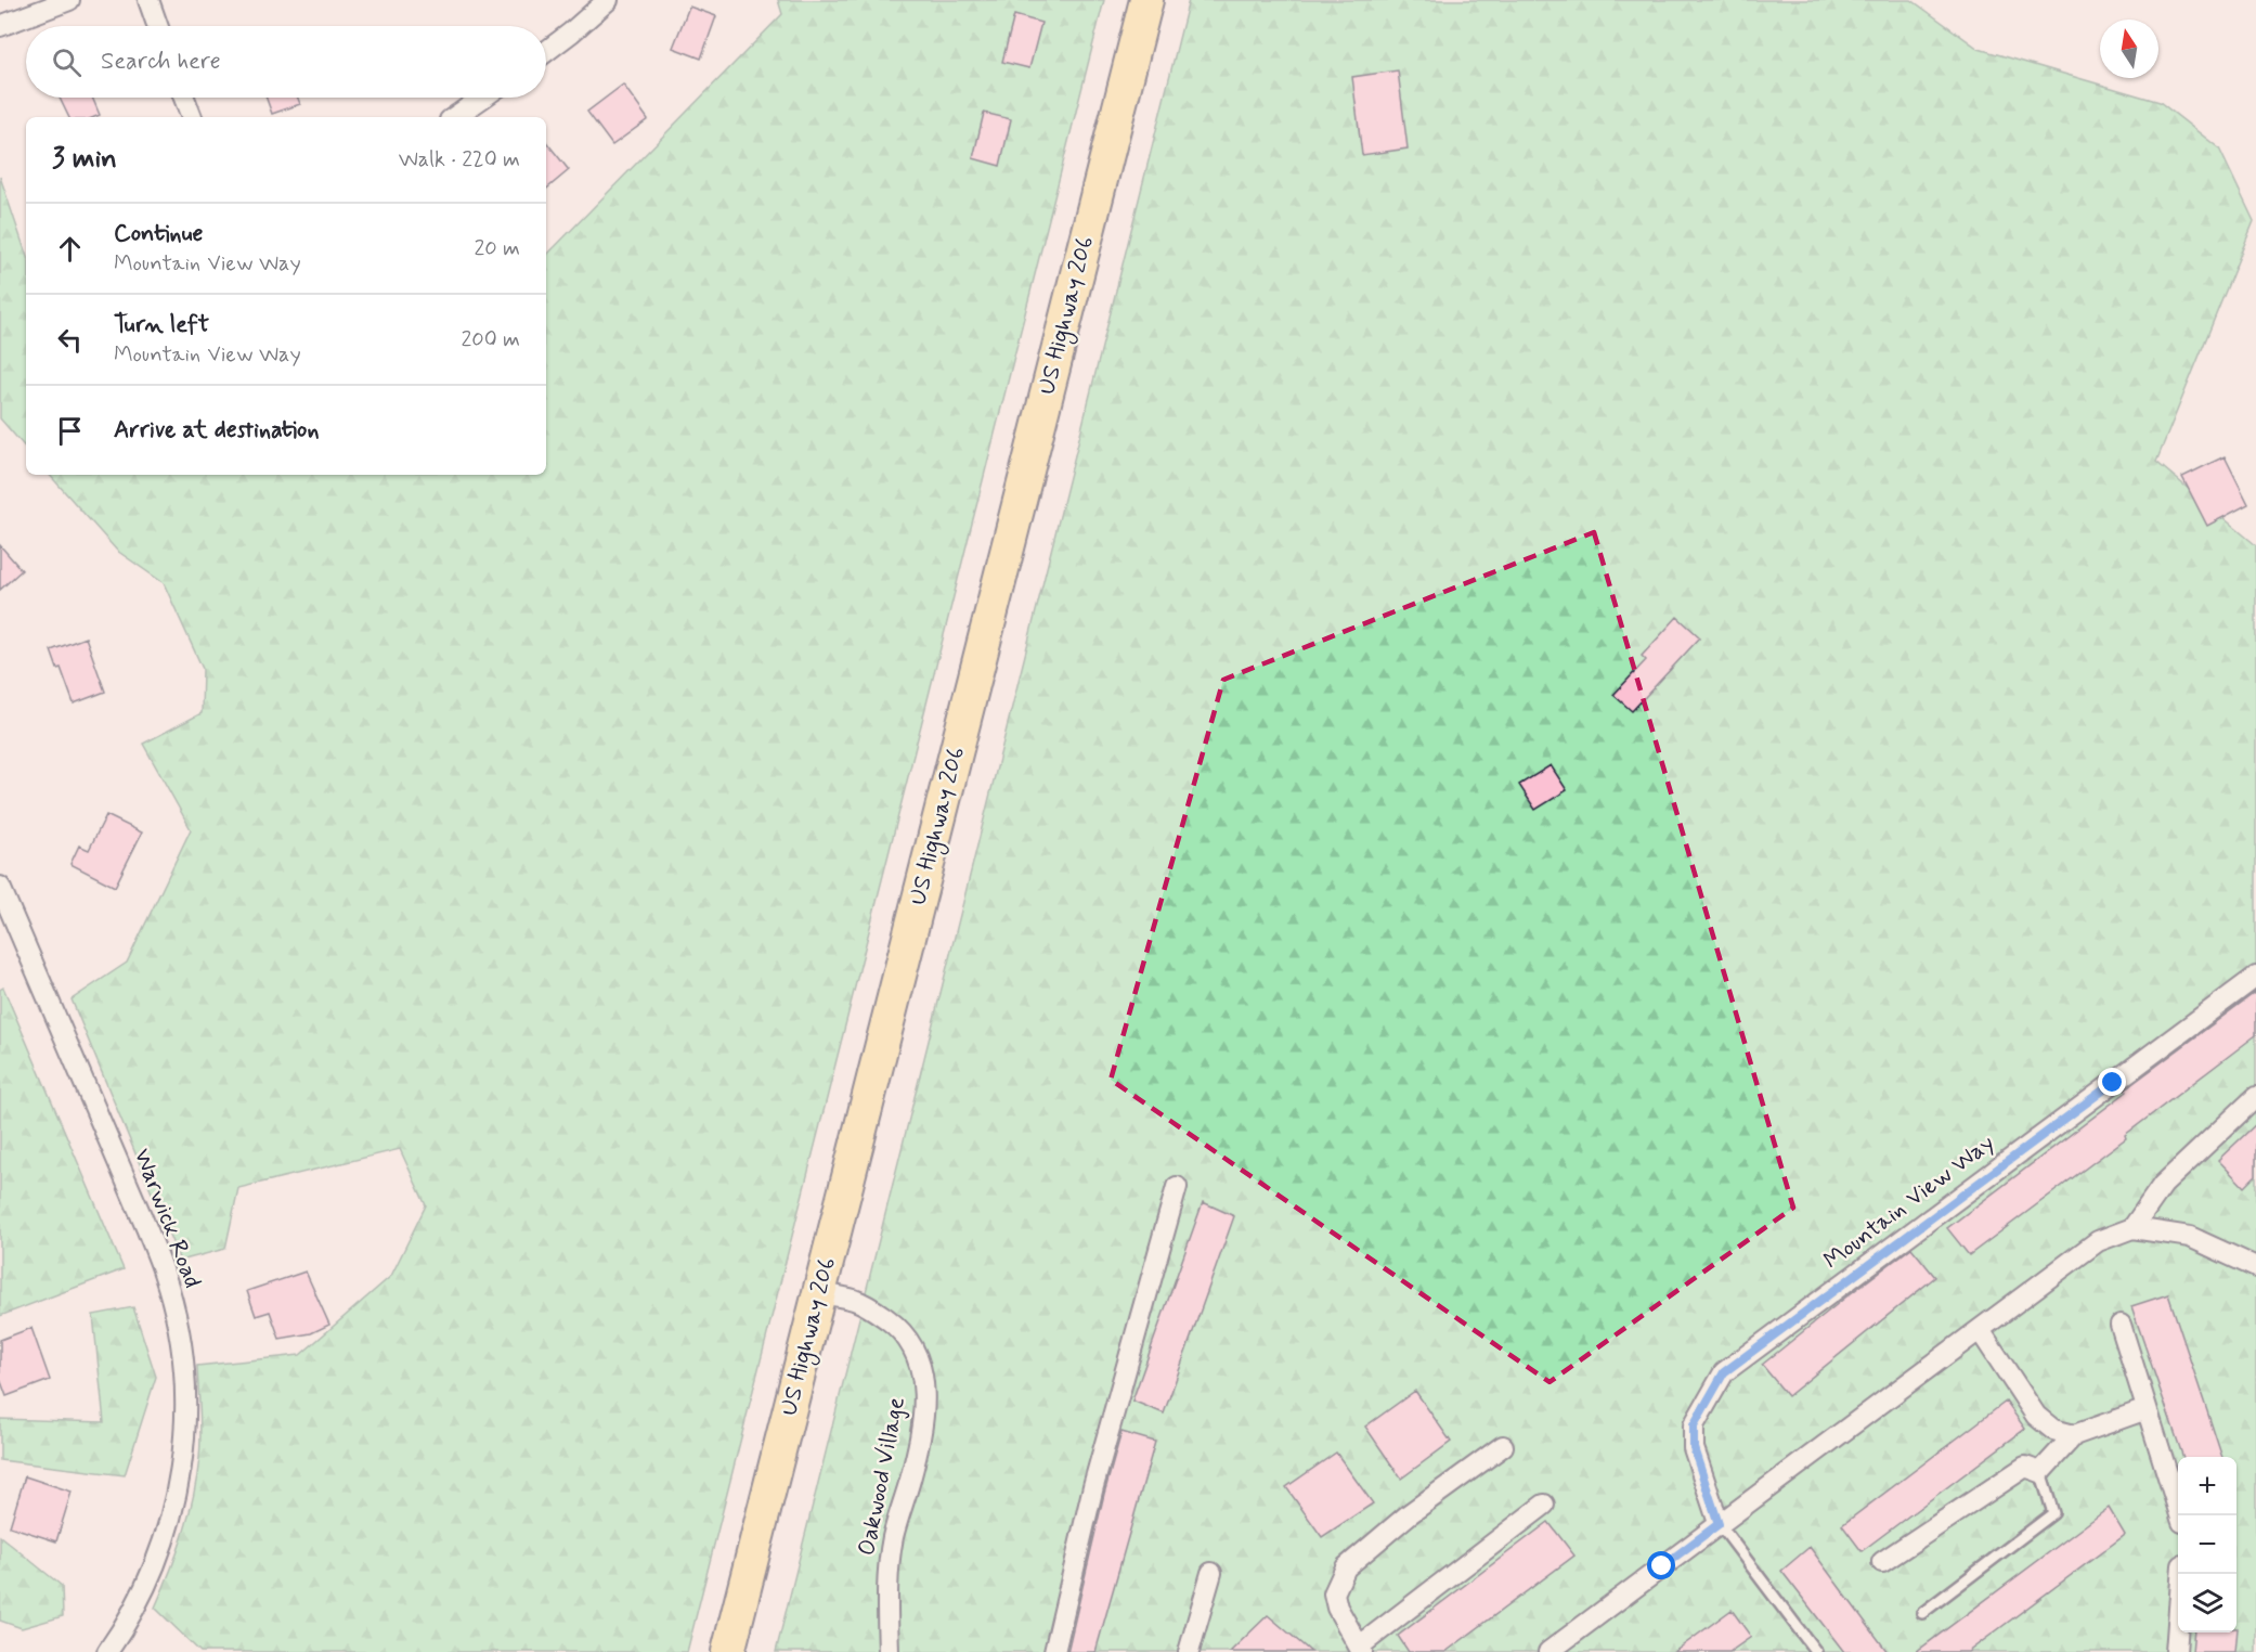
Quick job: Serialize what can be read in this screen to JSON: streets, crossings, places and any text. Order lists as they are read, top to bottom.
{
  "streets": {
    "highway": ["US Highway 206"],
    "street": ["Mountain View Way", "Warwick Road", "Oakwood Village"]
  },
  "crossings": [
    ["US Highway 206", "Oakwood Village"]
  ],
  "north": "top",
  "page": {
    "search": "Search here",
    "heading": ["3 min", "Walk · 220 m"],
    "list": [
      ["Continue", "Mountain View Way", "20 m"],
      ["Turn left", "Mountain View Way", "200 m"],
      "Arrive at destination"
    ],
    "map_buttons": ["+", "−"]
  }
}
